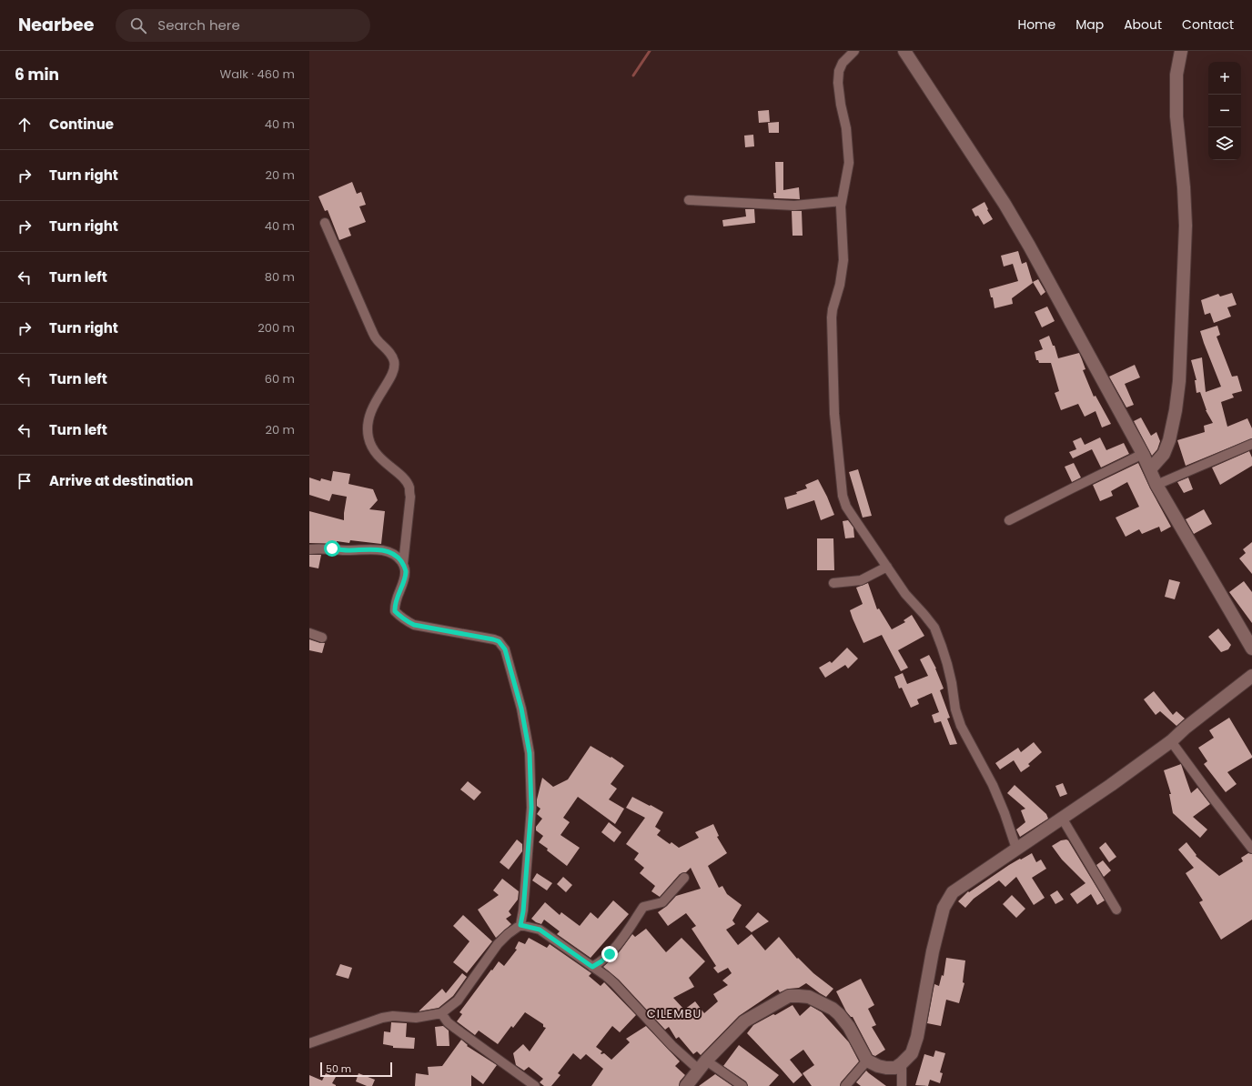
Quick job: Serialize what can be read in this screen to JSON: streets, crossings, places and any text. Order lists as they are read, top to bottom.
{
  "districts": ["CILEMBU"],
  "scale_bar": "50 m",
  "page": {
    "header": "Nearbee",
    "search": "Search here",
    "nav": [
      "Home",
      "Map",
      "About",
      "Contact"
    ],
    "heading": ["6 min", "Walk · 460 m"],
    "map_buttons": ["+", "−"],
    "list": [
      ["Continue", "40 m"],
      ["Turn right", "20 m"],
      ["Turn right", "40 m"],
      ["Turn left", "80 m"],
      ["Turn right", "200 m"],
      ["Turn left", "60 m"],
      ["Turn left", "20 m"],
      "Arrive at destination"
    ],
    "scale": "50 m"
  }
}
